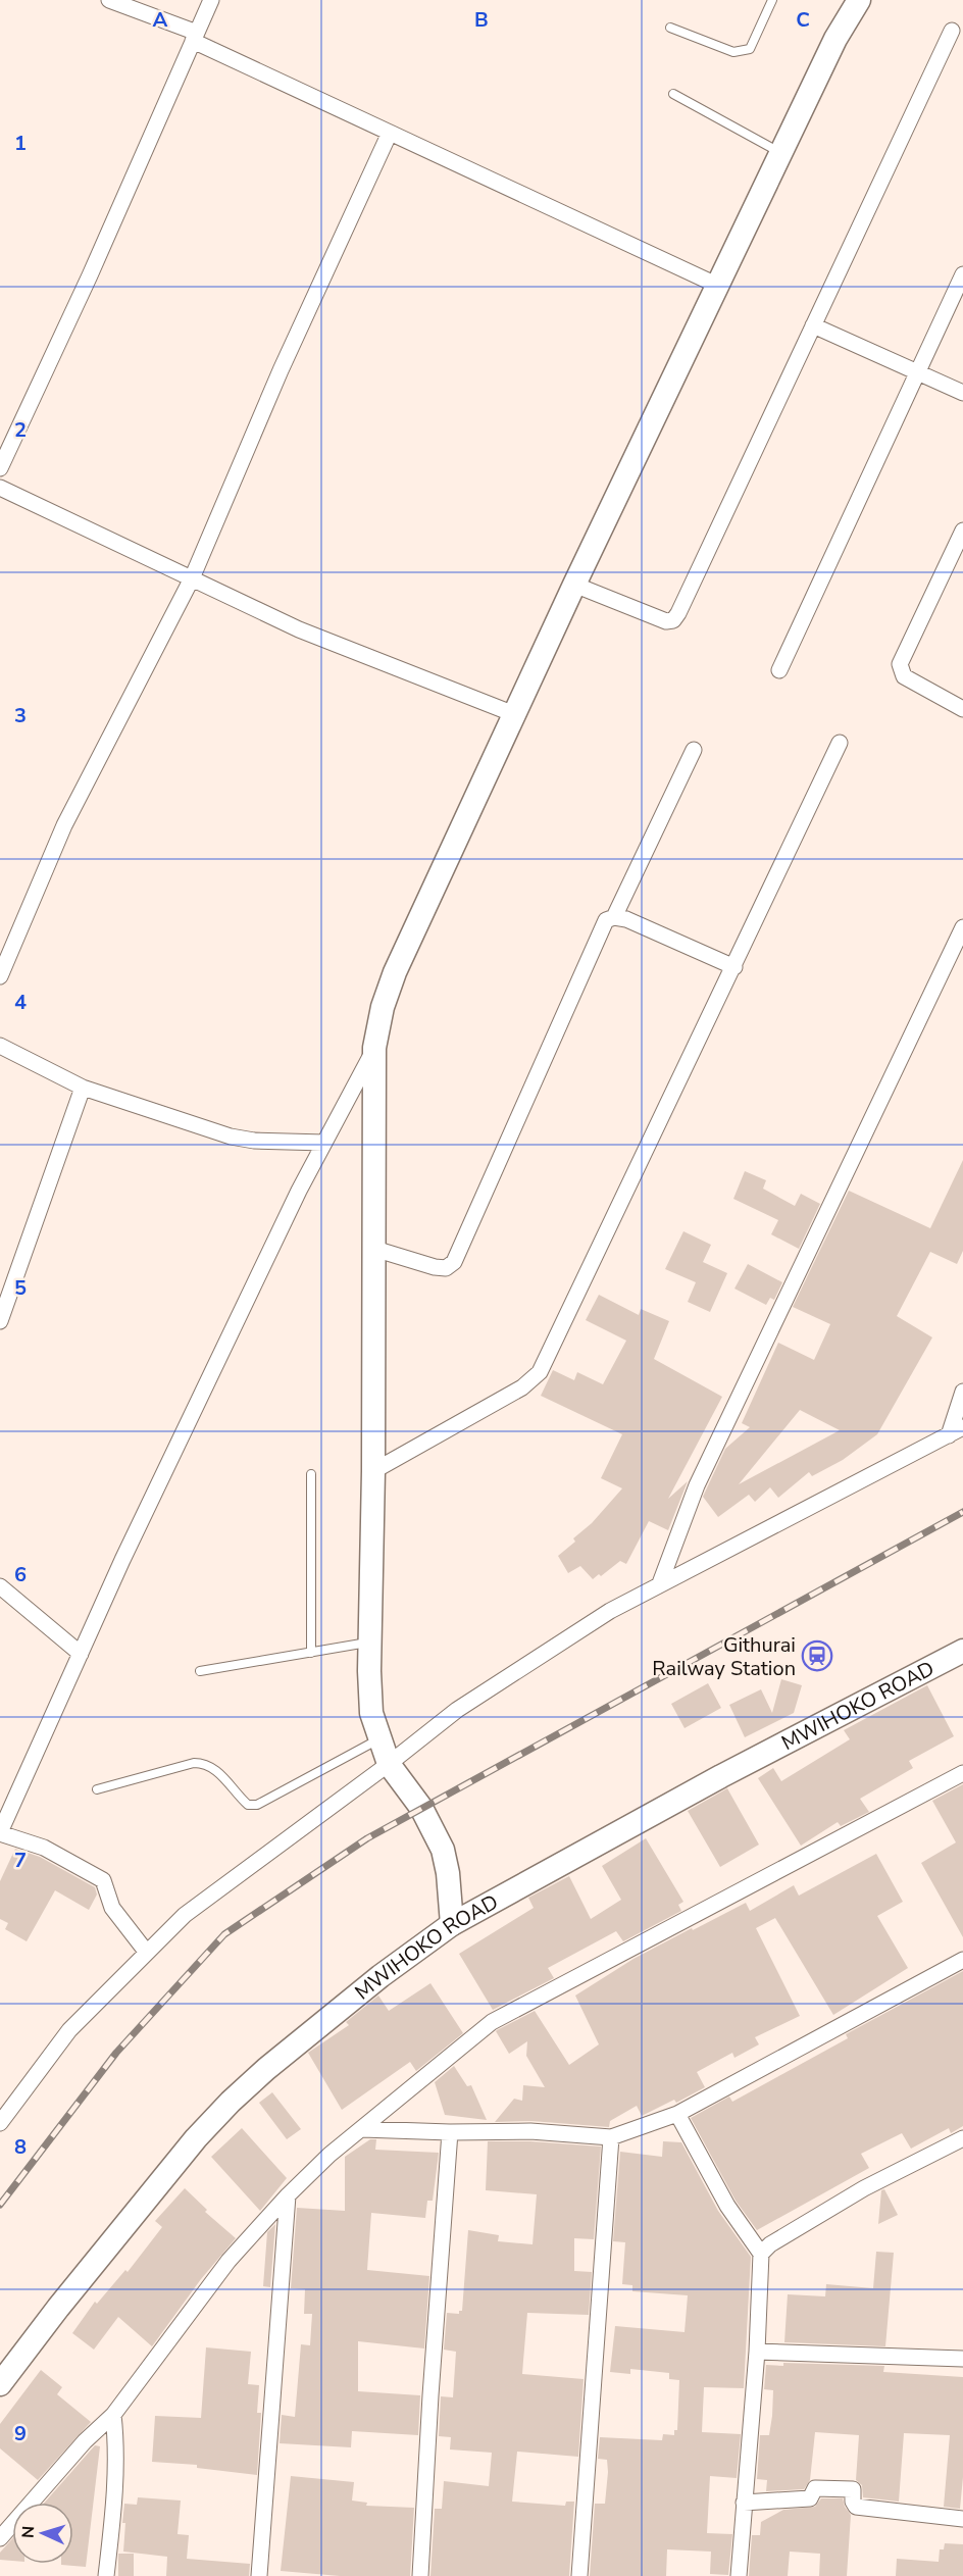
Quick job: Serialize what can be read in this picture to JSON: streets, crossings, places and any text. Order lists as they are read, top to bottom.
{
  "streets": {
    "street": ["MWIHOKO ROAD"]
  },
  "places": {
    "station": ["Githurai Railway Station"]
  },
  "north": "left",
  "grid": {
    "columns": ["A", "B", "C"],
    "rows": [
      "1",
      "2",
      "3",
      "4",
      "5",
      "6",
      "7",
      "8",
      "9"
    ]
  }
}
